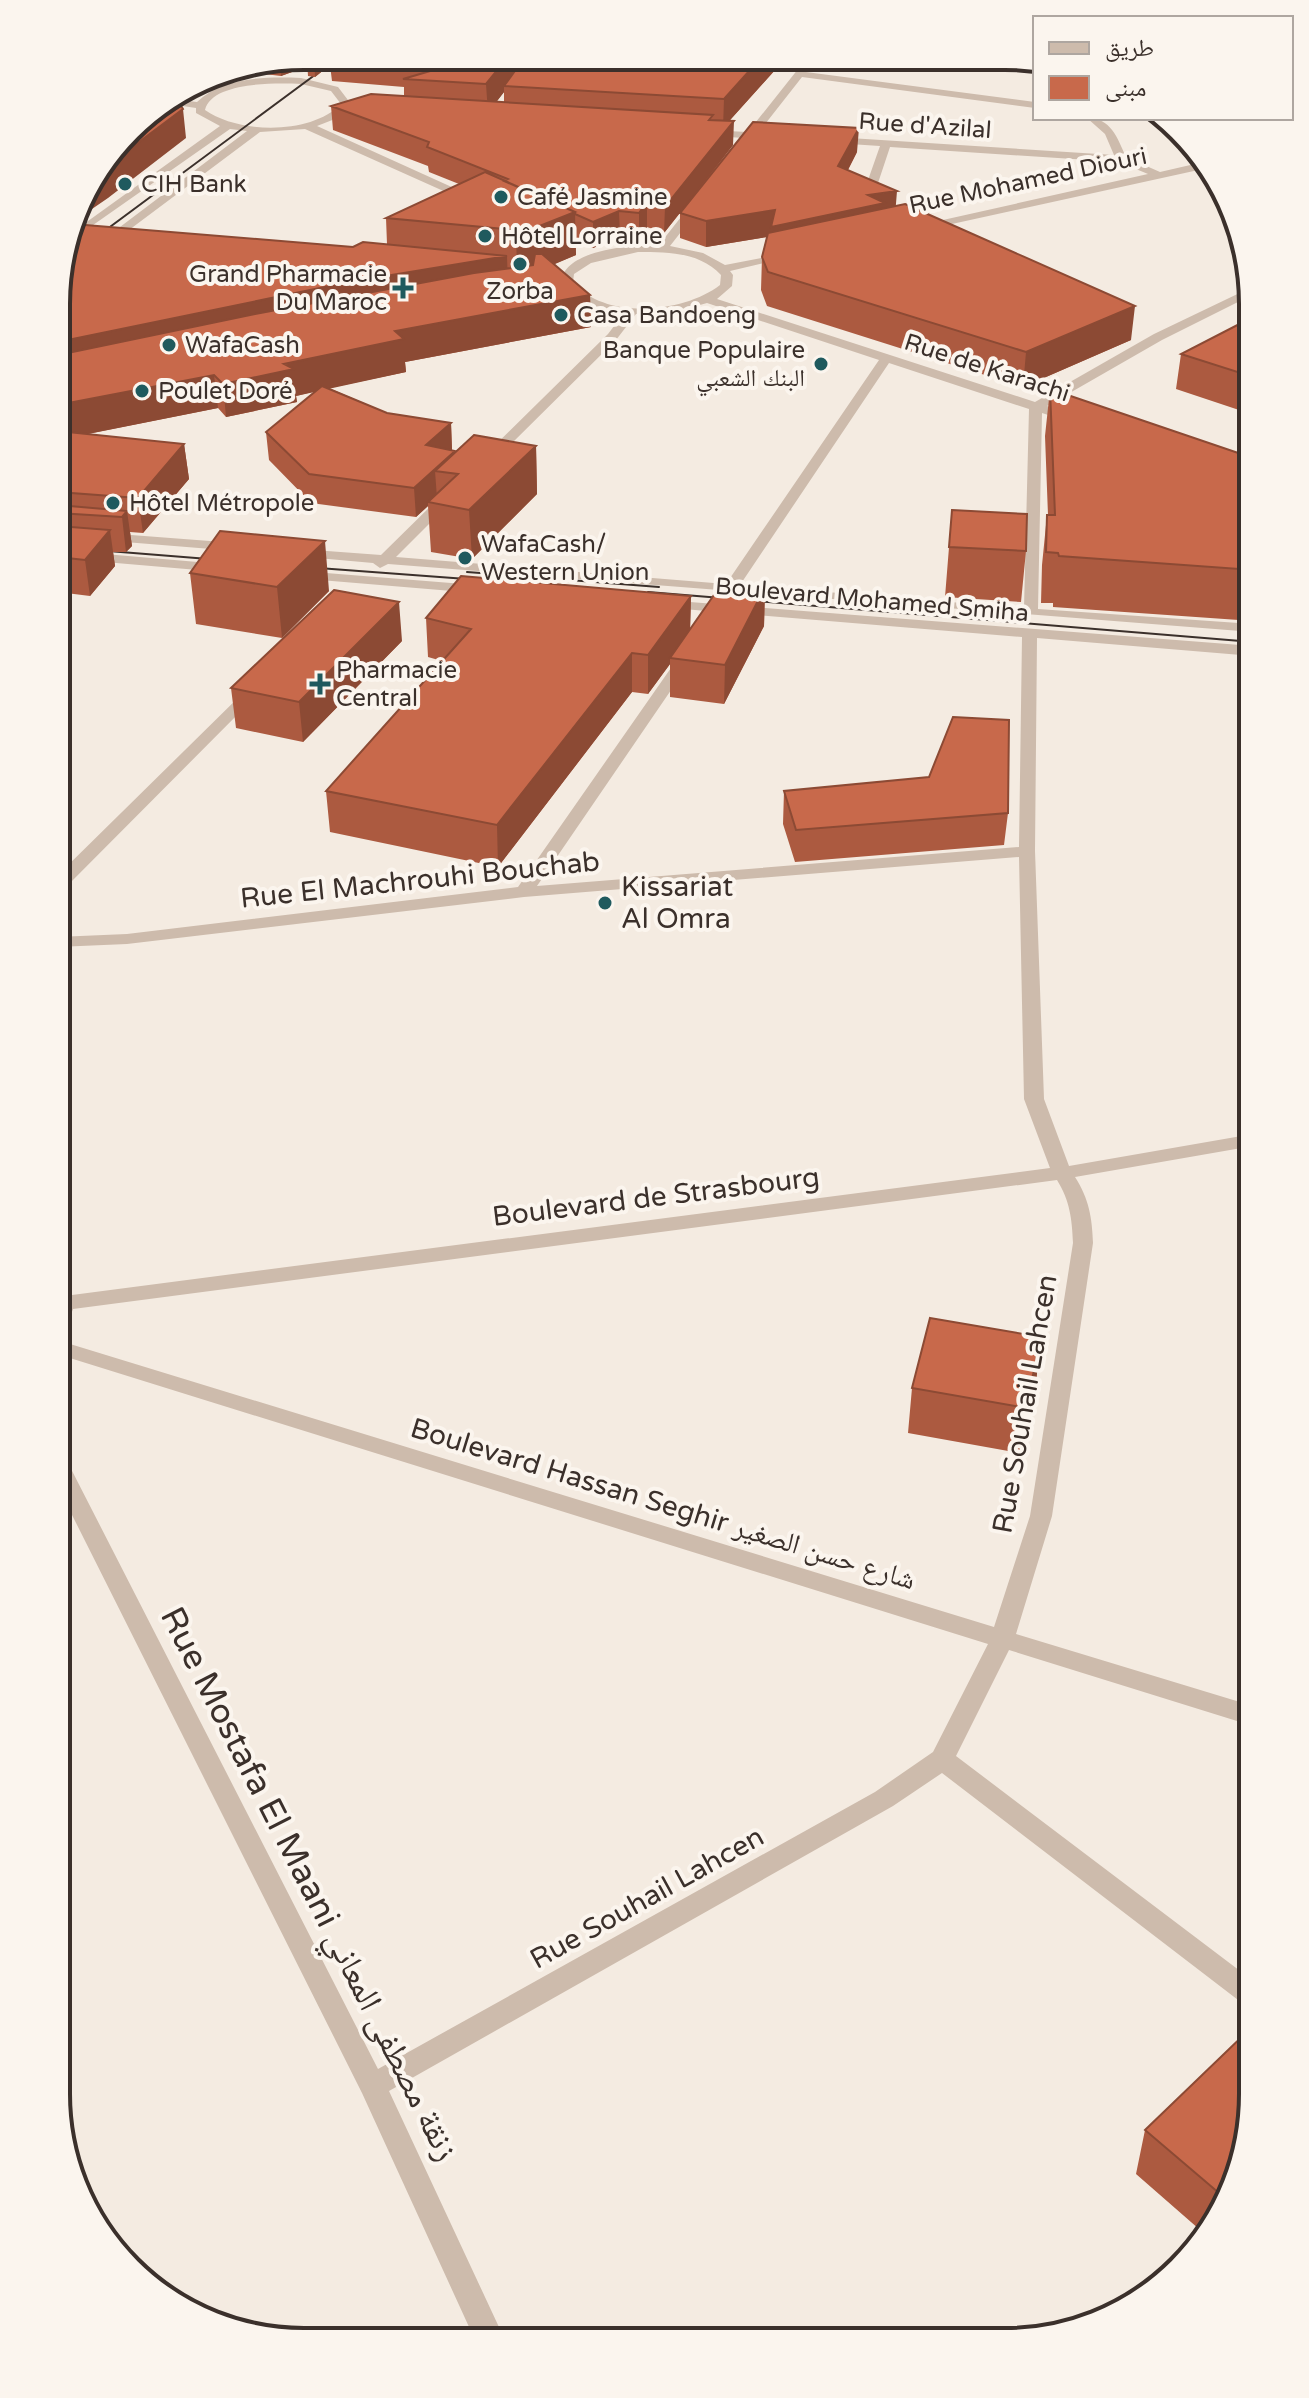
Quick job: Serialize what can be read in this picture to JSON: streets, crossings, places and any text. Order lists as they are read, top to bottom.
{
  "streets": {
    "street": [
      "Rue d'Azilal",
      "Rue Mohamed Diouri",
      "Rue de Karachi",
      "Boulevard Mohamed Smiha",
      "Rue El Machrouhi Bouchab",
      "Boulevard de Strasbourg",
      "Rue Souhail Lahcen",
      "Boulevard Hassan Seghir شارع حسن الصغير",
      "Rue Mostafa El Maani زنقة مصطفى المعاني"
    ]
  },
  "crossings": [
    ["Rue d'Azilal", "Rue Mohamed Diouri"],
    ["Rue de Karachi", "Rue Souhail Lahcen"],
    ["Boulevard Mohamed Smiha", "Rue Souhail Lahcen"],
    ["Rue El Machrouhi Bouchab", "Rue Souhail Lahcen"],
    ["Boulevard de Strasbourg", "Rue Souhail Lahcen"],
    ["Rue Souhail Lahcen", "Boulevard Hassan Seghir شارع حسن الصغير"],
    ["Rue Souhail Lahcen", "Rue Mostafa El Maani زنقة مصطفى المعاني"]
  ],
  "places": {
    "other": [
      "CIH Bank",
      "Café Jasmine",
      "Hôtel Lorraine",
      "Zorba",
      "Casa Bandoeng",
      "WafaCash",
      "Banque Populaire البنك الشعبي",
      "Poulet Doré",
      "Hôtel Métropole",
      "WafaCash/ Western Union",
      "Kissariat Al Omra"
    ],
    "health": ["Grand Pharmacie Du Maroc", "Pharmacie Central"]
  },
  "legend": ["طريق", "مبنى"]
}
